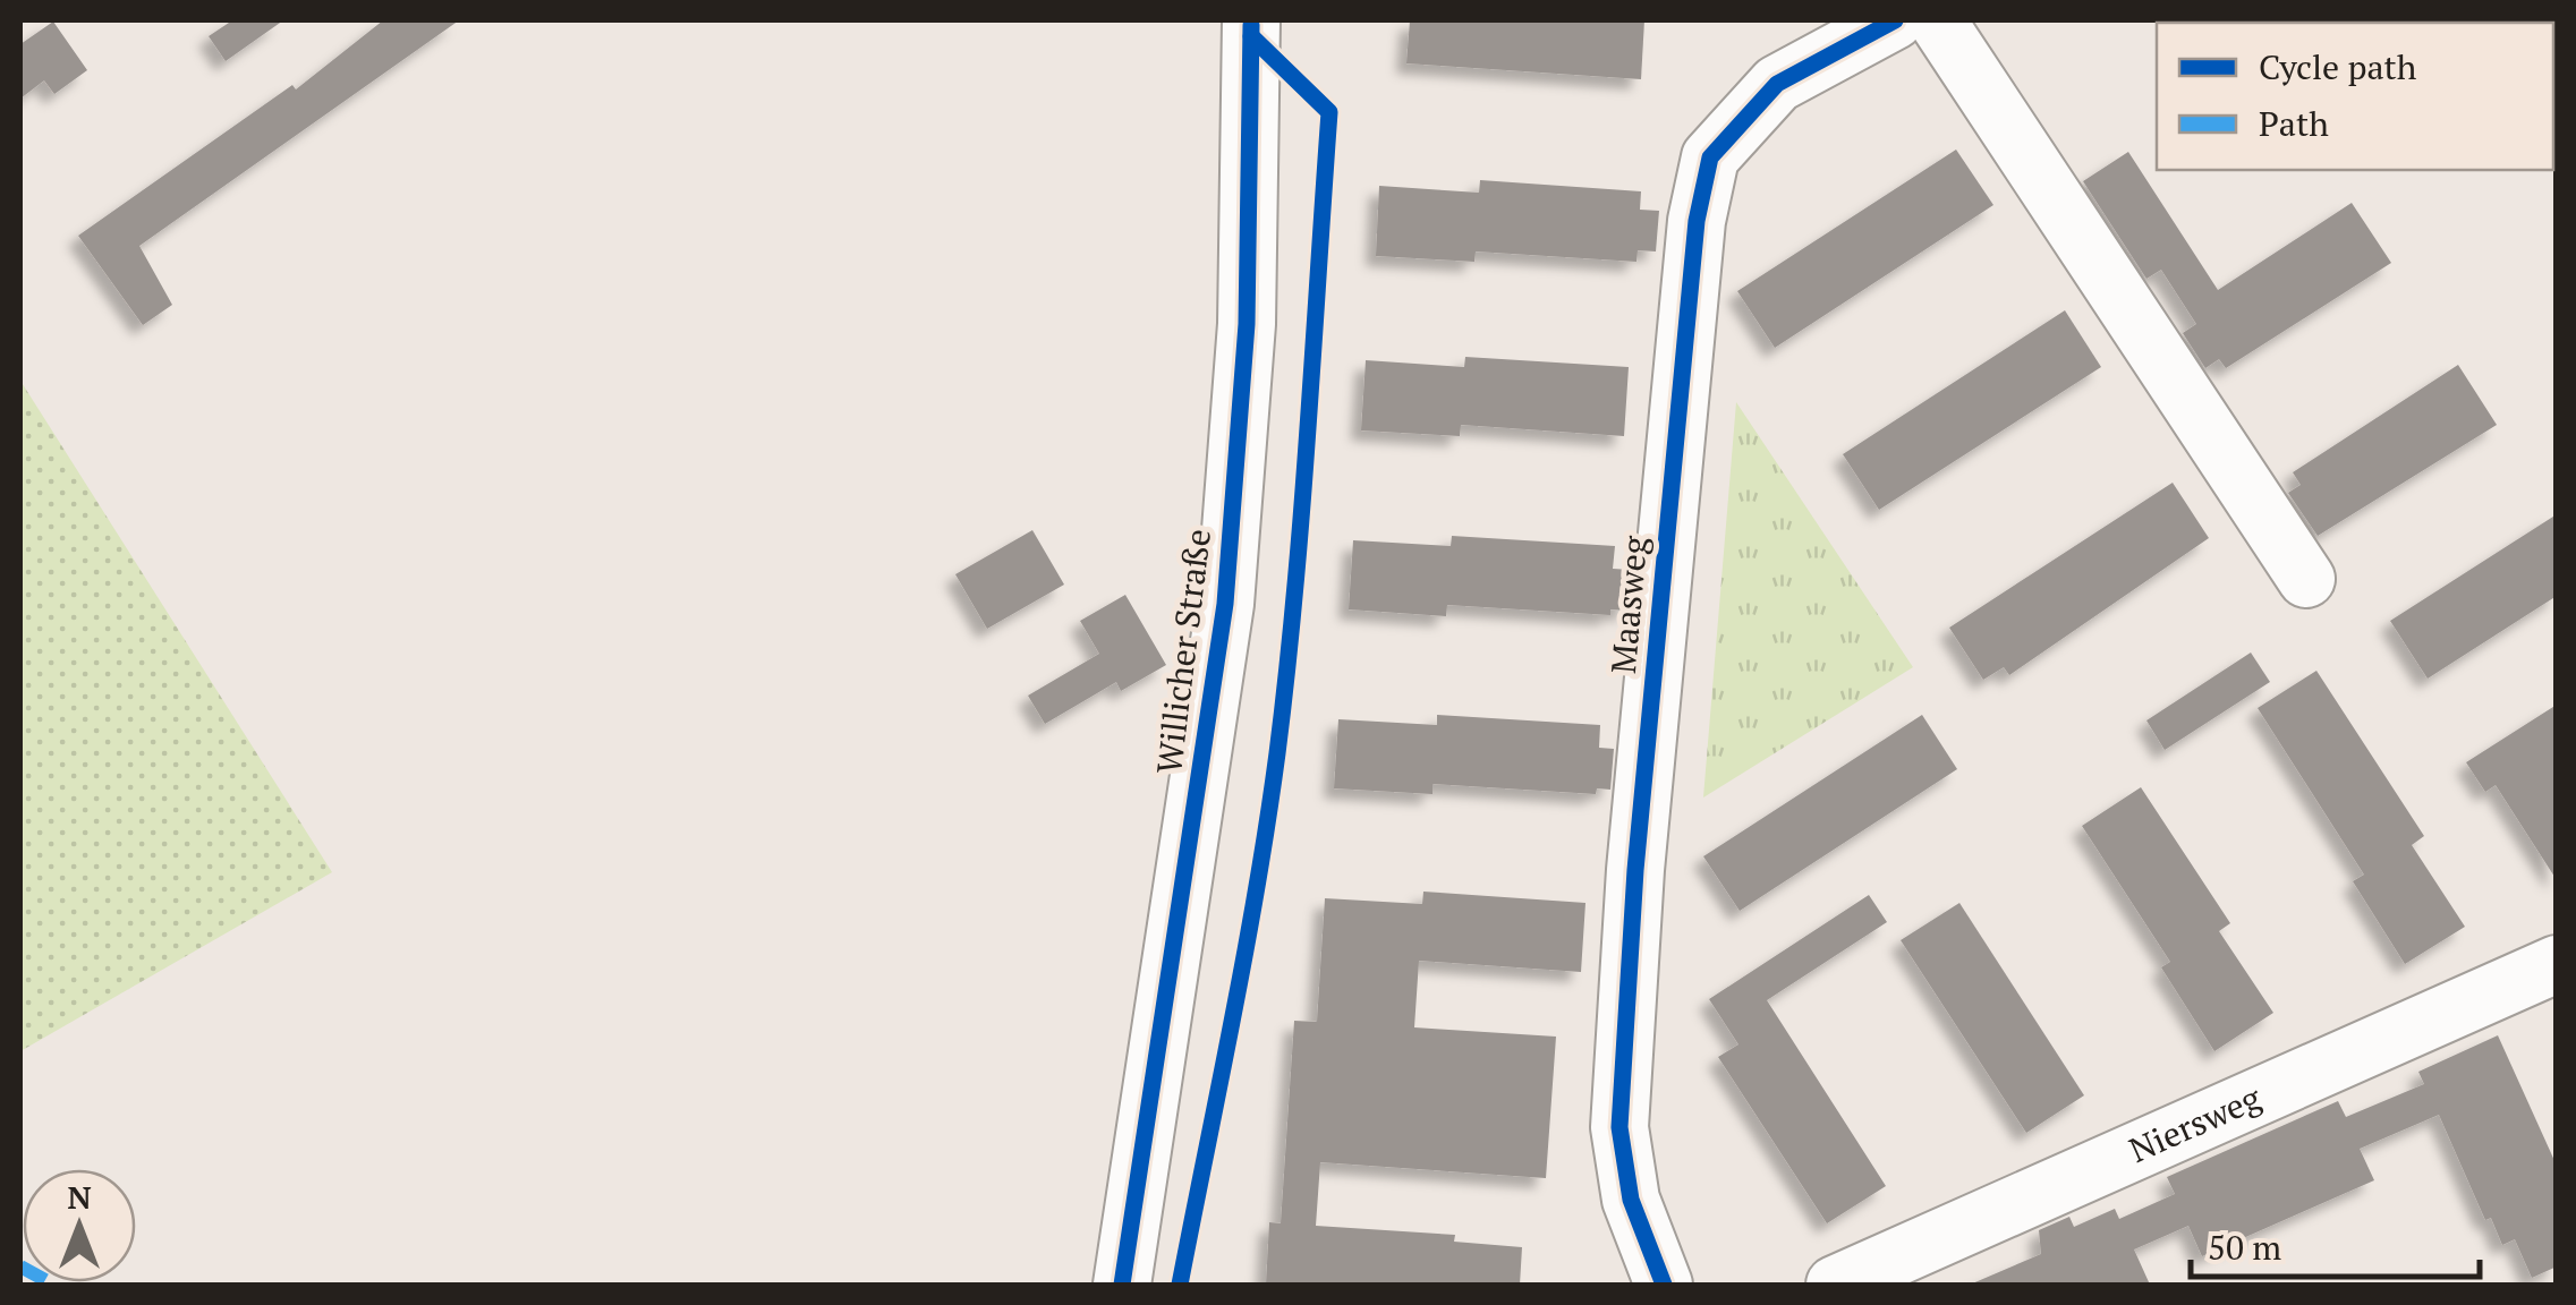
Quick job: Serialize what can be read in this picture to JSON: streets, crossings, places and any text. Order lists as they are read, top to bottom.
{
  "streets": {
    "street": ["Maasweg", "Willicher Straße", "Niersweg"]
  },
  "legend": ["Cycle path", "Path"],
  "scale_bar": "50 m",
  "north": "top"
}
